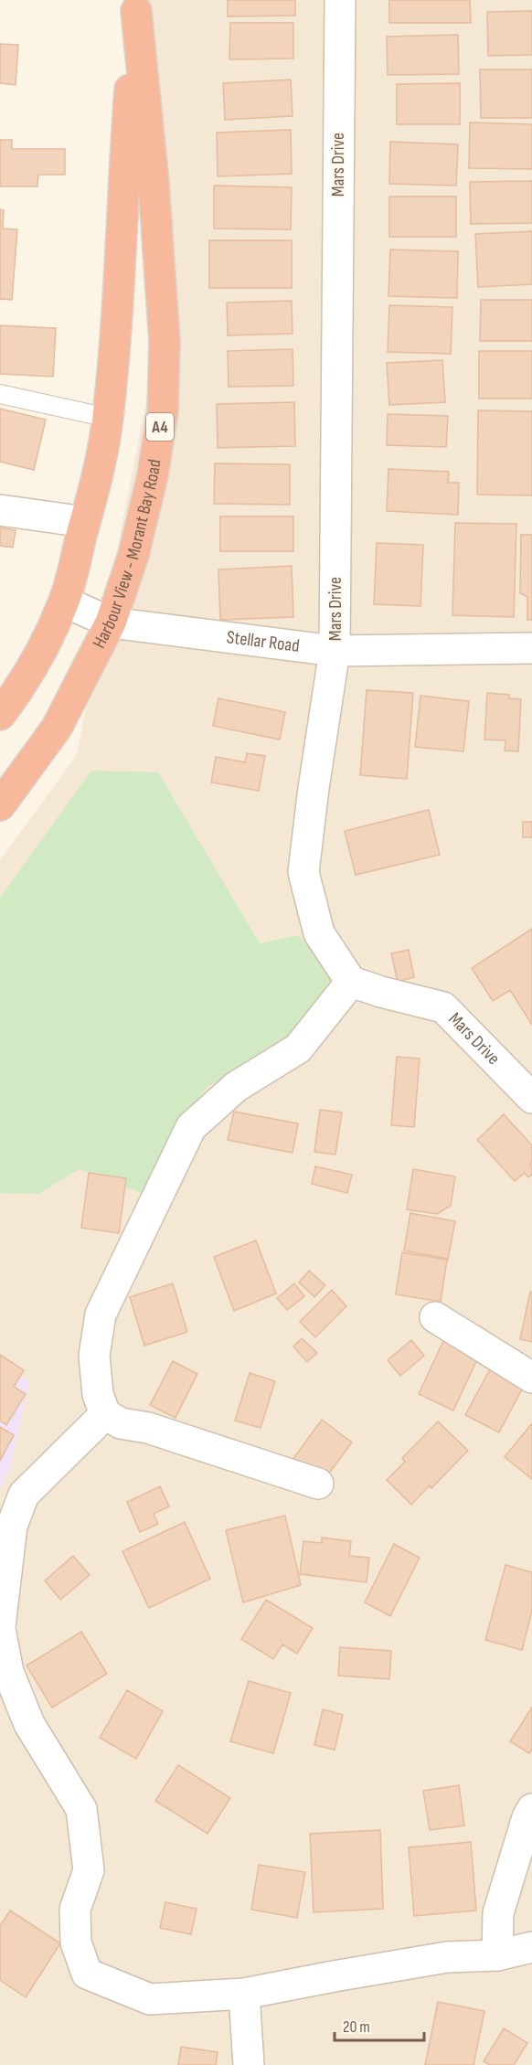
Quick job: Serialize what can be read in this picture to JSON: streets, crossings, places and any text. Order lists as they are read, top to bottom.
{
  "streets": {
    "highway": ["A4", "Harbour View - Morant Bay Road"],
    "street": ["Mars Drive", "Stellar Road"]
  },
  "crossings": [
    ["Mars Drive", "Stellar Road"],
    ["Harbour View - Morant Bay Road", "Stellar Road"]
  ],
  "scale_bar": "20 m"
}
